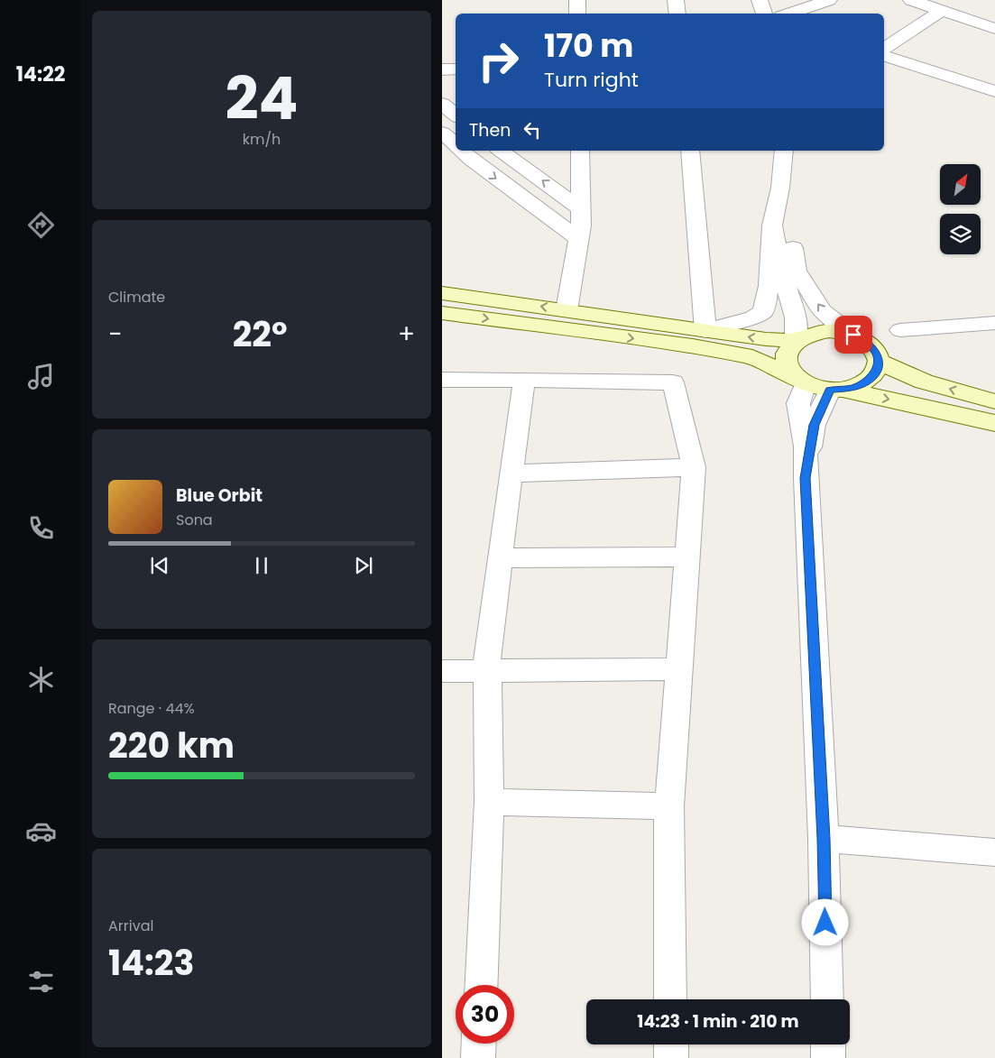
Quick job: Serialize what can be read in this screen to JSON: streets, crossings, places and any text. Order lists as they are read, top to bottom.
{
  "north": "top right",
  "page": {
    "tabs": "14:22",
    "tile": [
      ["24", "km/h"],
      "Climate",
      ["Range · 44%", "220 km"],
      ["Arrival", "14:23"]
    ],
    "turn": ["170 m", "Turn right"],
    "then": "Then",
    "heat": ["−", "22°", "+"],
    "song": ["Blue Orbit", "Sona"],
    "limit": "30",
    "trip": "14:23 · 1 min · 210 m"
  }
}
